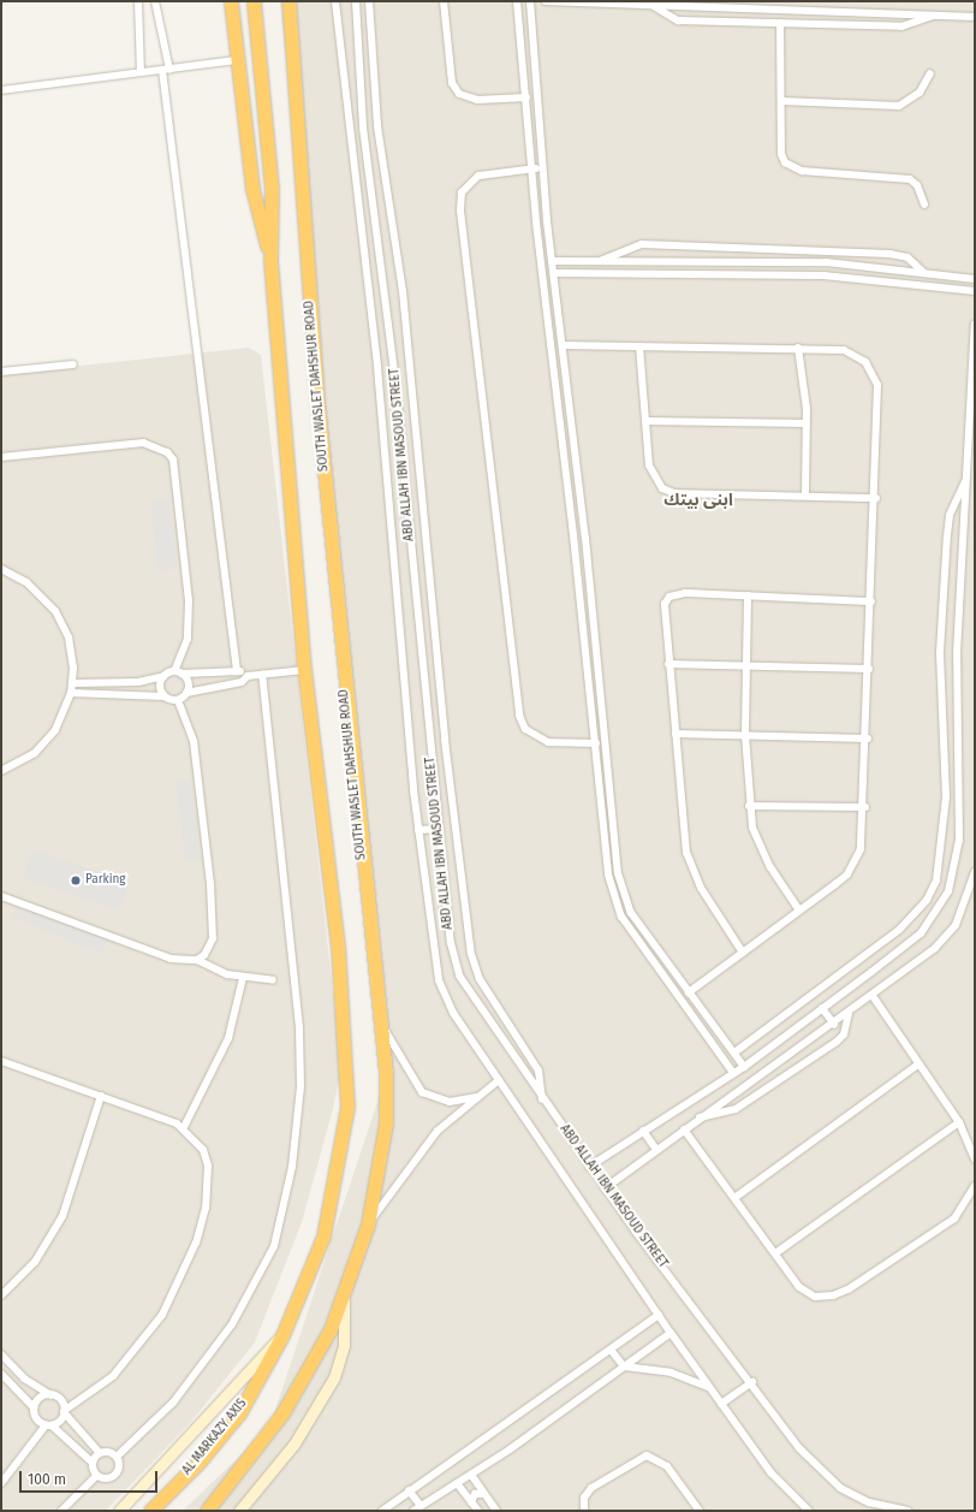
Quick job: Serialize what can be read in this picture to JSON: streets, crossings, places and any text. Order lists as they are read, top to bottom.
{
  "streets": {
    "highway": ["SOUTH WASLET DAHSHUR ROAD", "AL MARKAZY AXIS"],
    "street": ["ABD ALLAH IBN MASOUD STREET"]
  },
  "districts": ["ابنى بيتك"],
  "places": ["Parking"],
  "scale_bar": "100 m"
}
